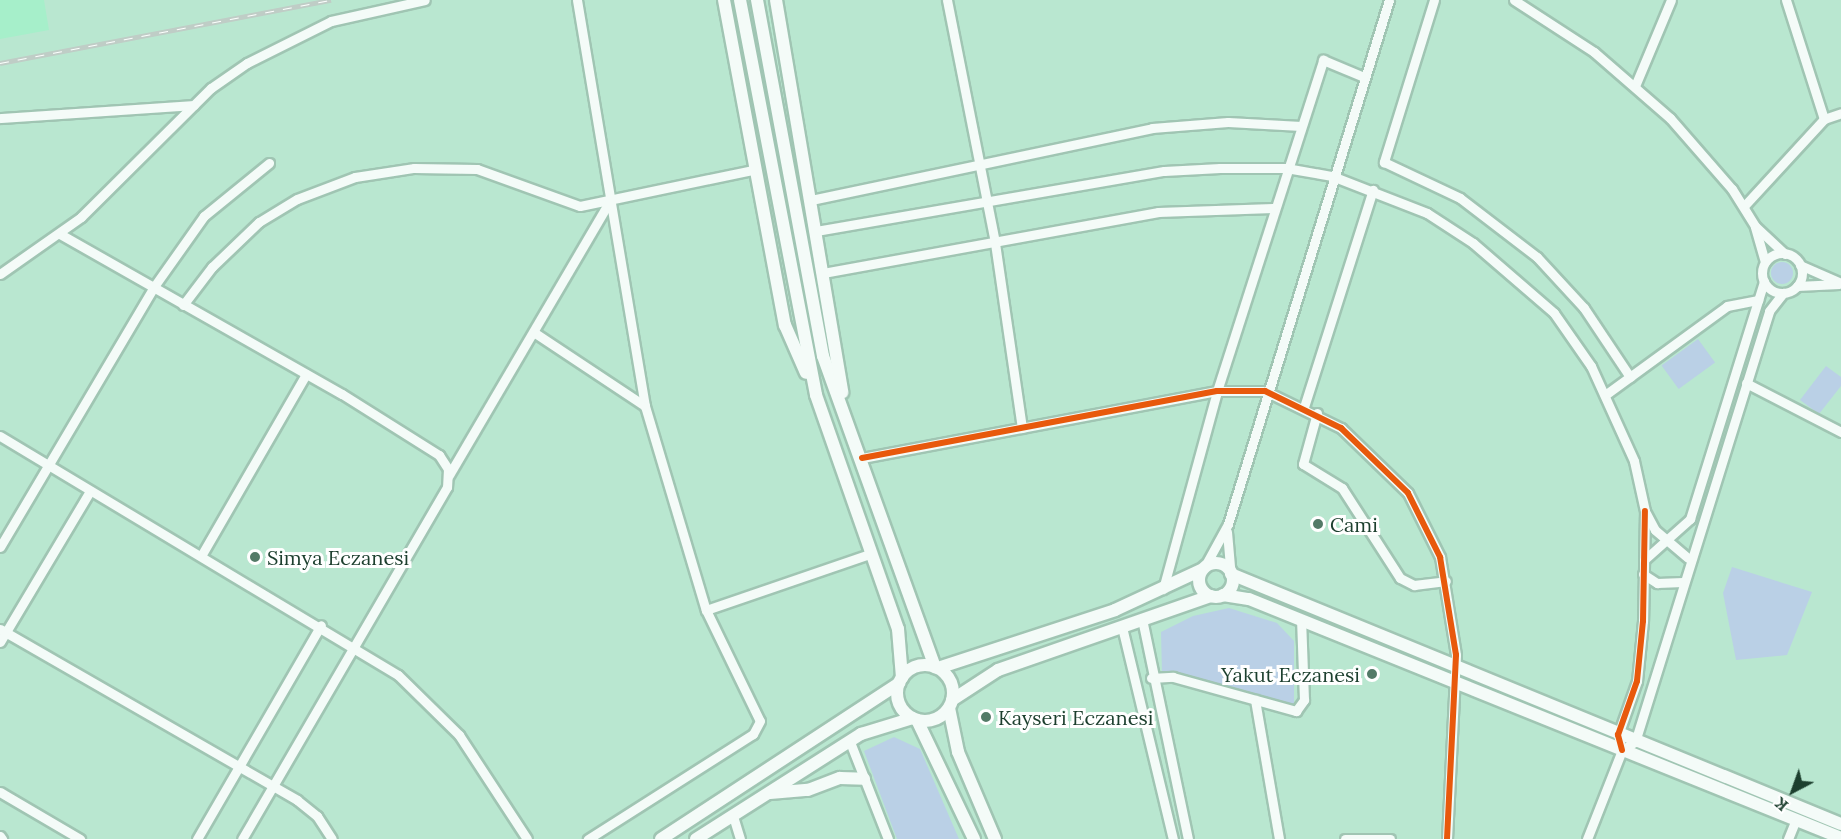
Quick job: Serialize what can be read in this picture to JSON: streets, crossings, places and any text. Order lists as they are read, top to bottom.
{
  "places": [
    "Cami",
    "Simya Eczanesi",
    "Yakut Eczanesi",
    "Kayseri Eczanesi"
  ],
  "north": "bottom left"
}
